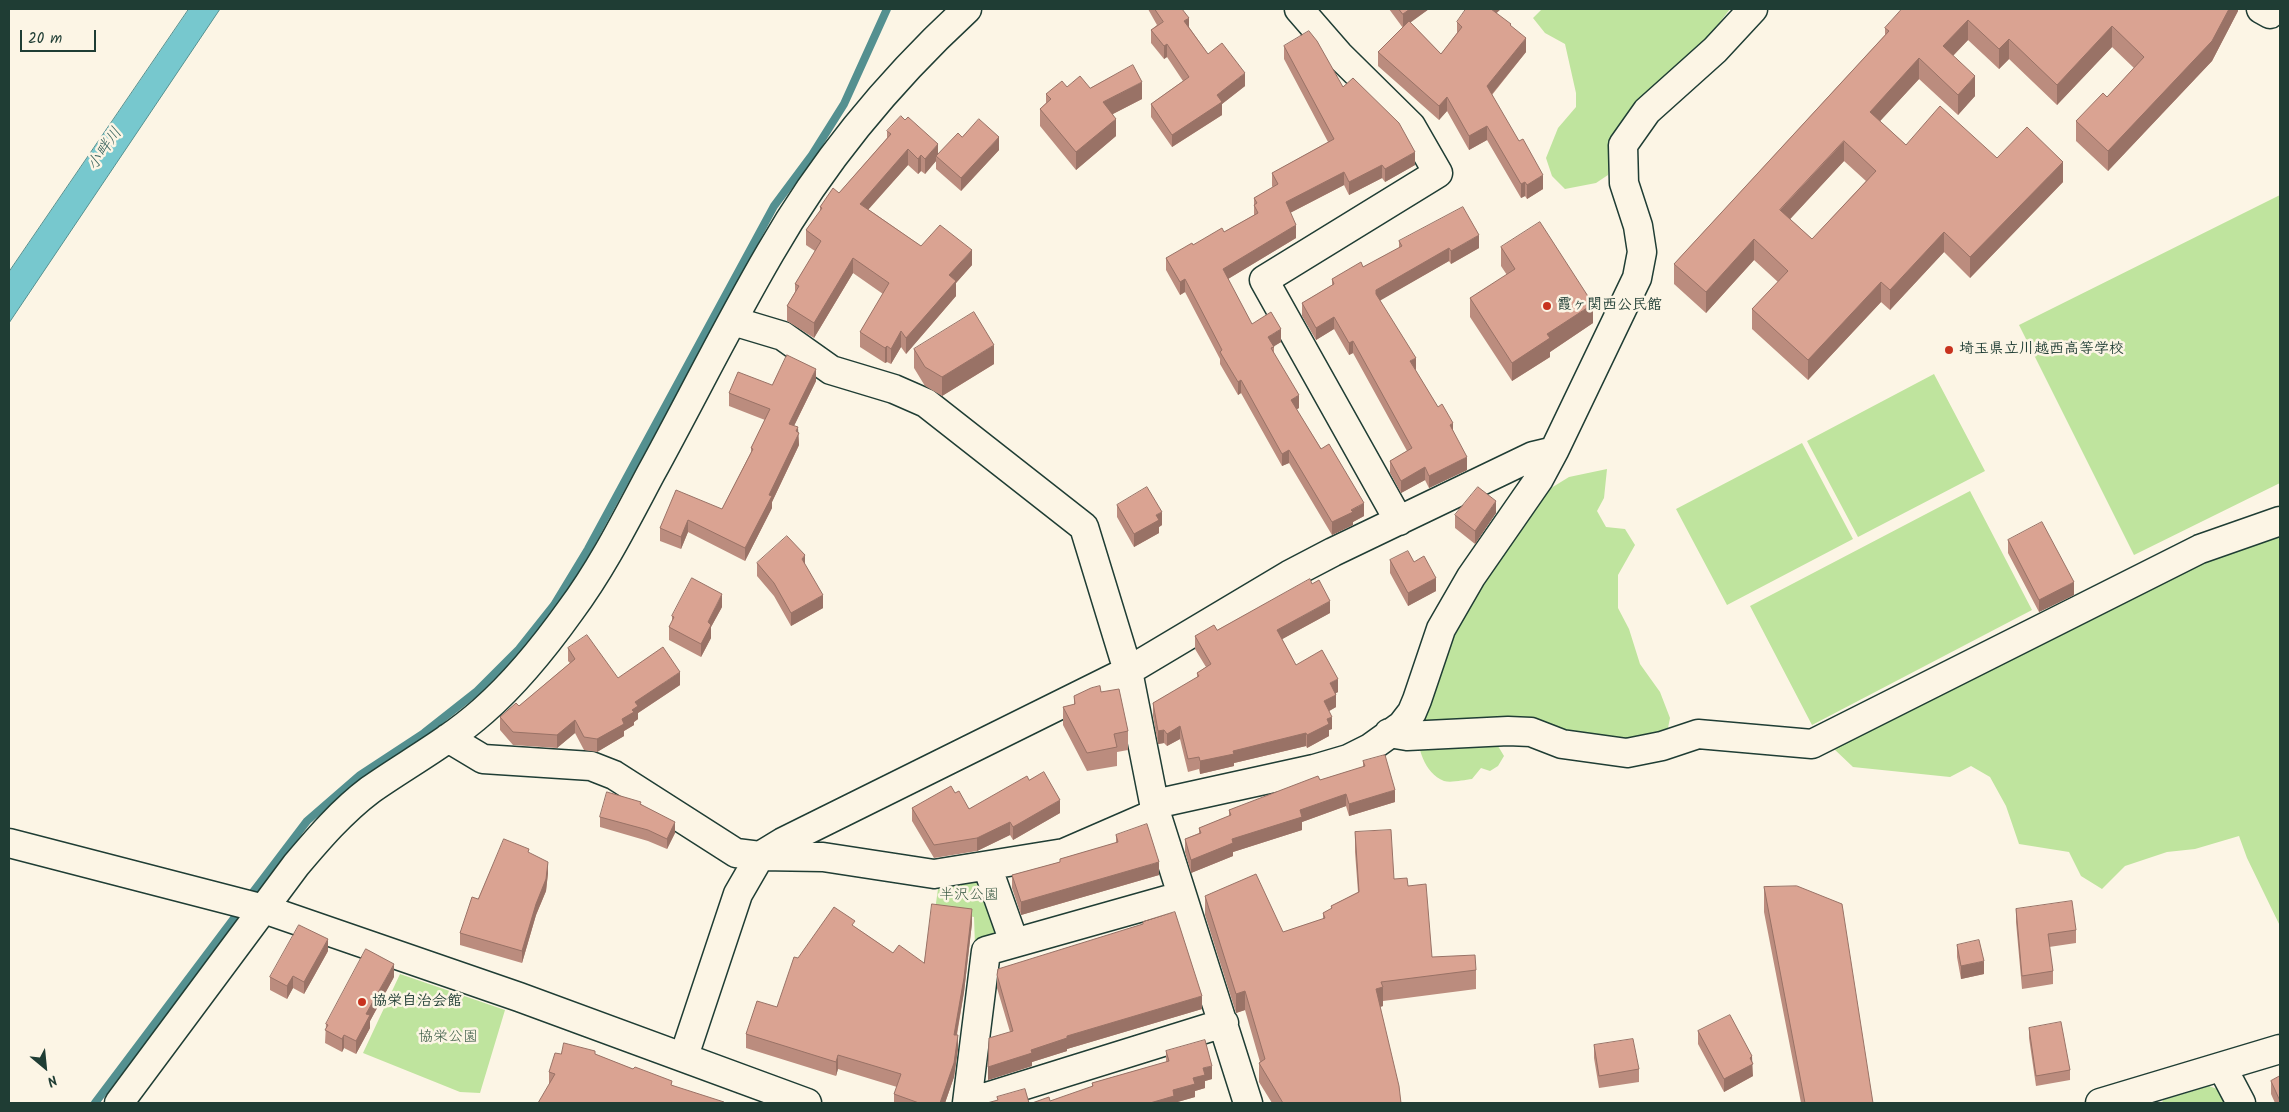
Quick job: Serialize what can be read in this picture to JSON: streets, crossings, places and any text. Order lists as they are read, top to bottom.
{
  "water": ["小畔川"],
  "parks": ["半沢公園", "協栄公園"],
  "places": ["霞ヶ関西公民館", "埼玉県立川越西高等学校", "協栄自治会館"],
  "scale_bar": "20 m",
  "north": "bottom right"
}
